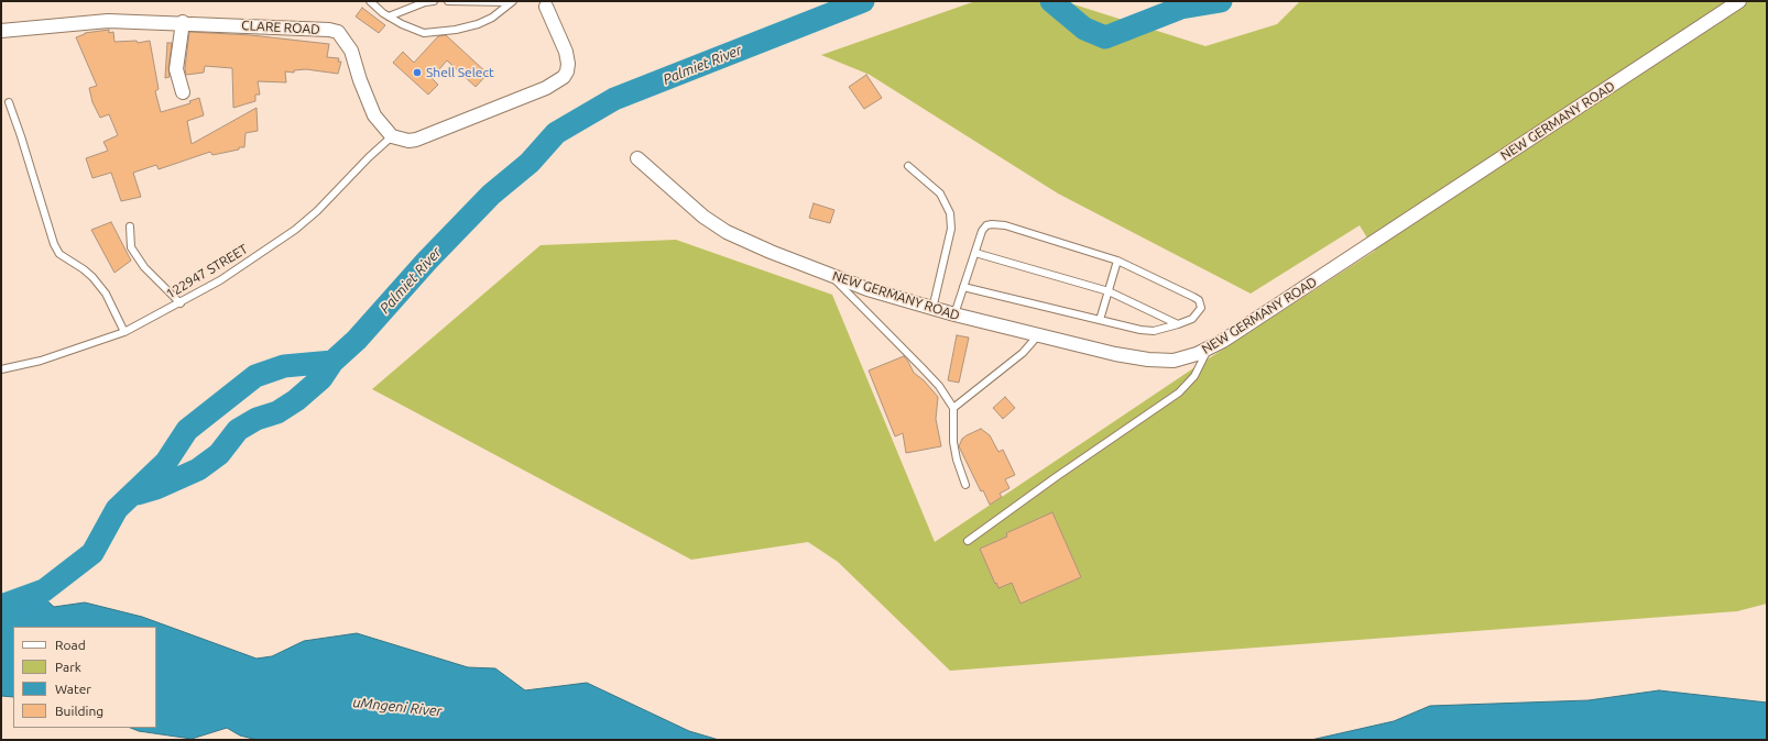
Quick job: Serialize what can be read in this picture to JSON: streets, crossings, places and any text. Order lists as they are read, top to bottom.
{
  "streets": {
    "street": ["CLARE ROAD", "NEW GERMANY ROAD"],
    "lane": ["122947 STREET"]
  },
  "crossings": [
    ["CLARE ROAD", "122947 STREET"]
  ],
  "water": ["Palmiet River", "uMngeni River"],
  "places": ["Shell Select"],
  "legend": [
    "Road",
    "Park",
    "Water",
    "Building"
  ]
}
